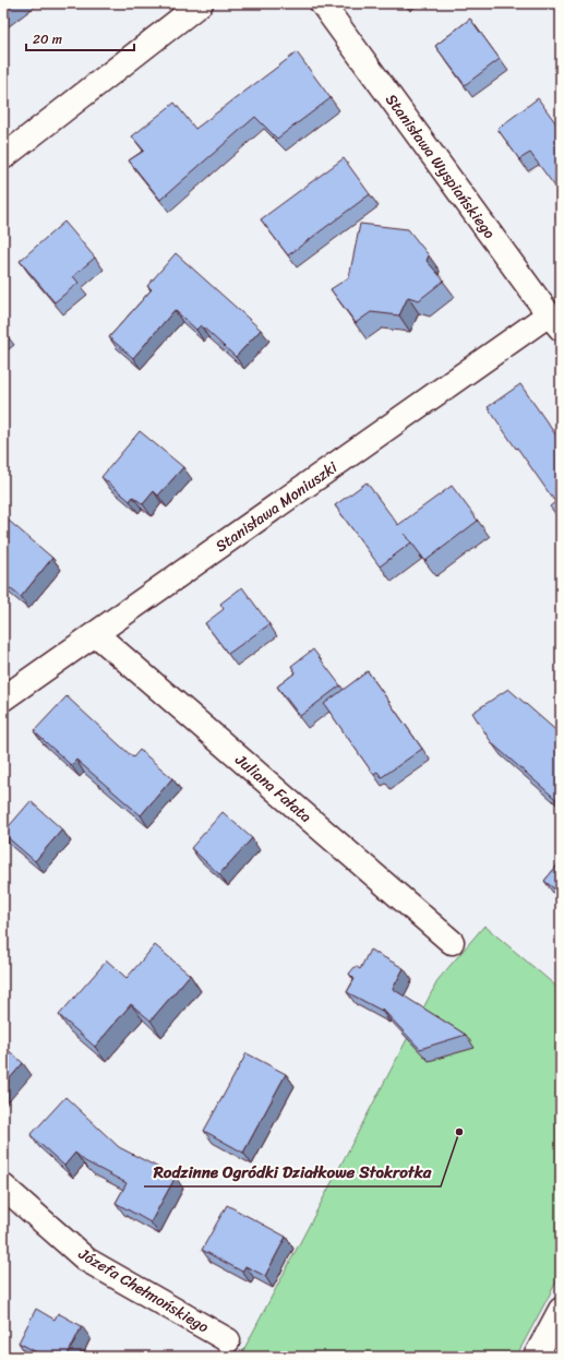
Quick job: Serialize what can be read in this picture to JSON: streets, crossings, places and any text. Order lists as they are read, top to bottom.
{
  "streets": {
    "street": [
      "Stanisława Wyspiańskiego",
      "Stanisława Moniuszki",
      "Juliana Fałata",
      "Józefa Chełmońskiego"
    ]
  },
  "crossings": [
    ["Stanisława Wyspiańskiego", "Stanisława Moniuszki"],
    ["Stanisława Moniuszki", "Juliana Fałata"]
  ],
  "places": ["Rodzinne Ogródki Działkowe Stokrotka"],
  "scale_bar": "20 m"
}
